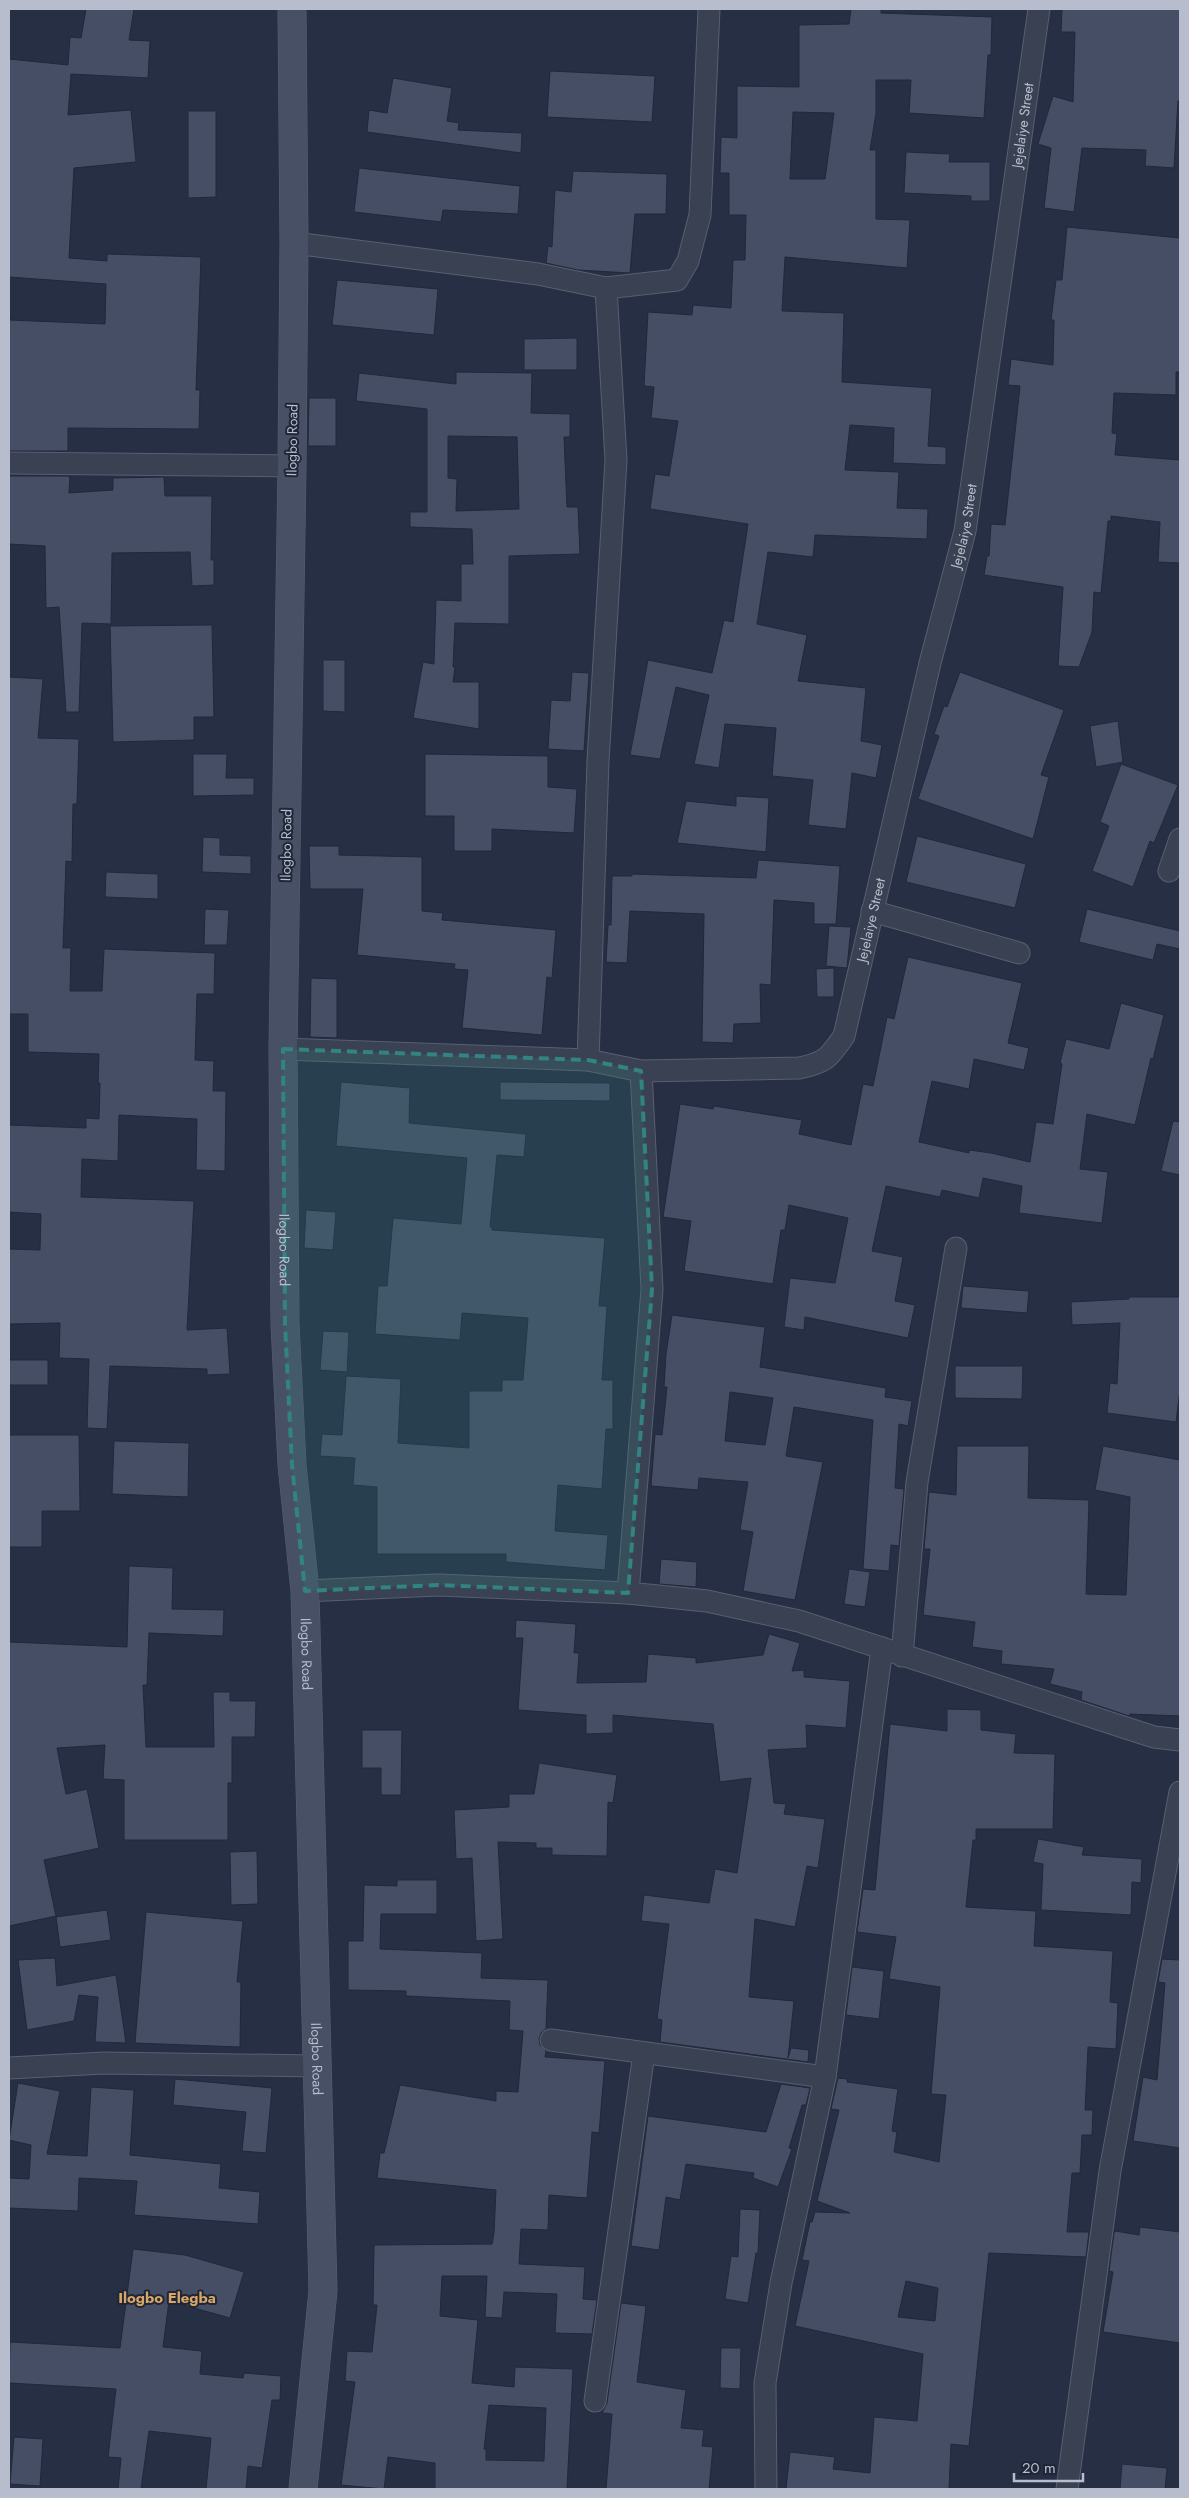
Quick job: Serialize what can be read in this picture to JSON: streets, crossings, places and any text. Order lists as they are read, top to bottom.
{
  "streets": {
    "main road": ["Ilogbo Road"],
    "street": ["Jejelaiye Street"]
  },
  "districts": ["Ilogbo Elegba"],
  "scale_bar": "20 m"
}
